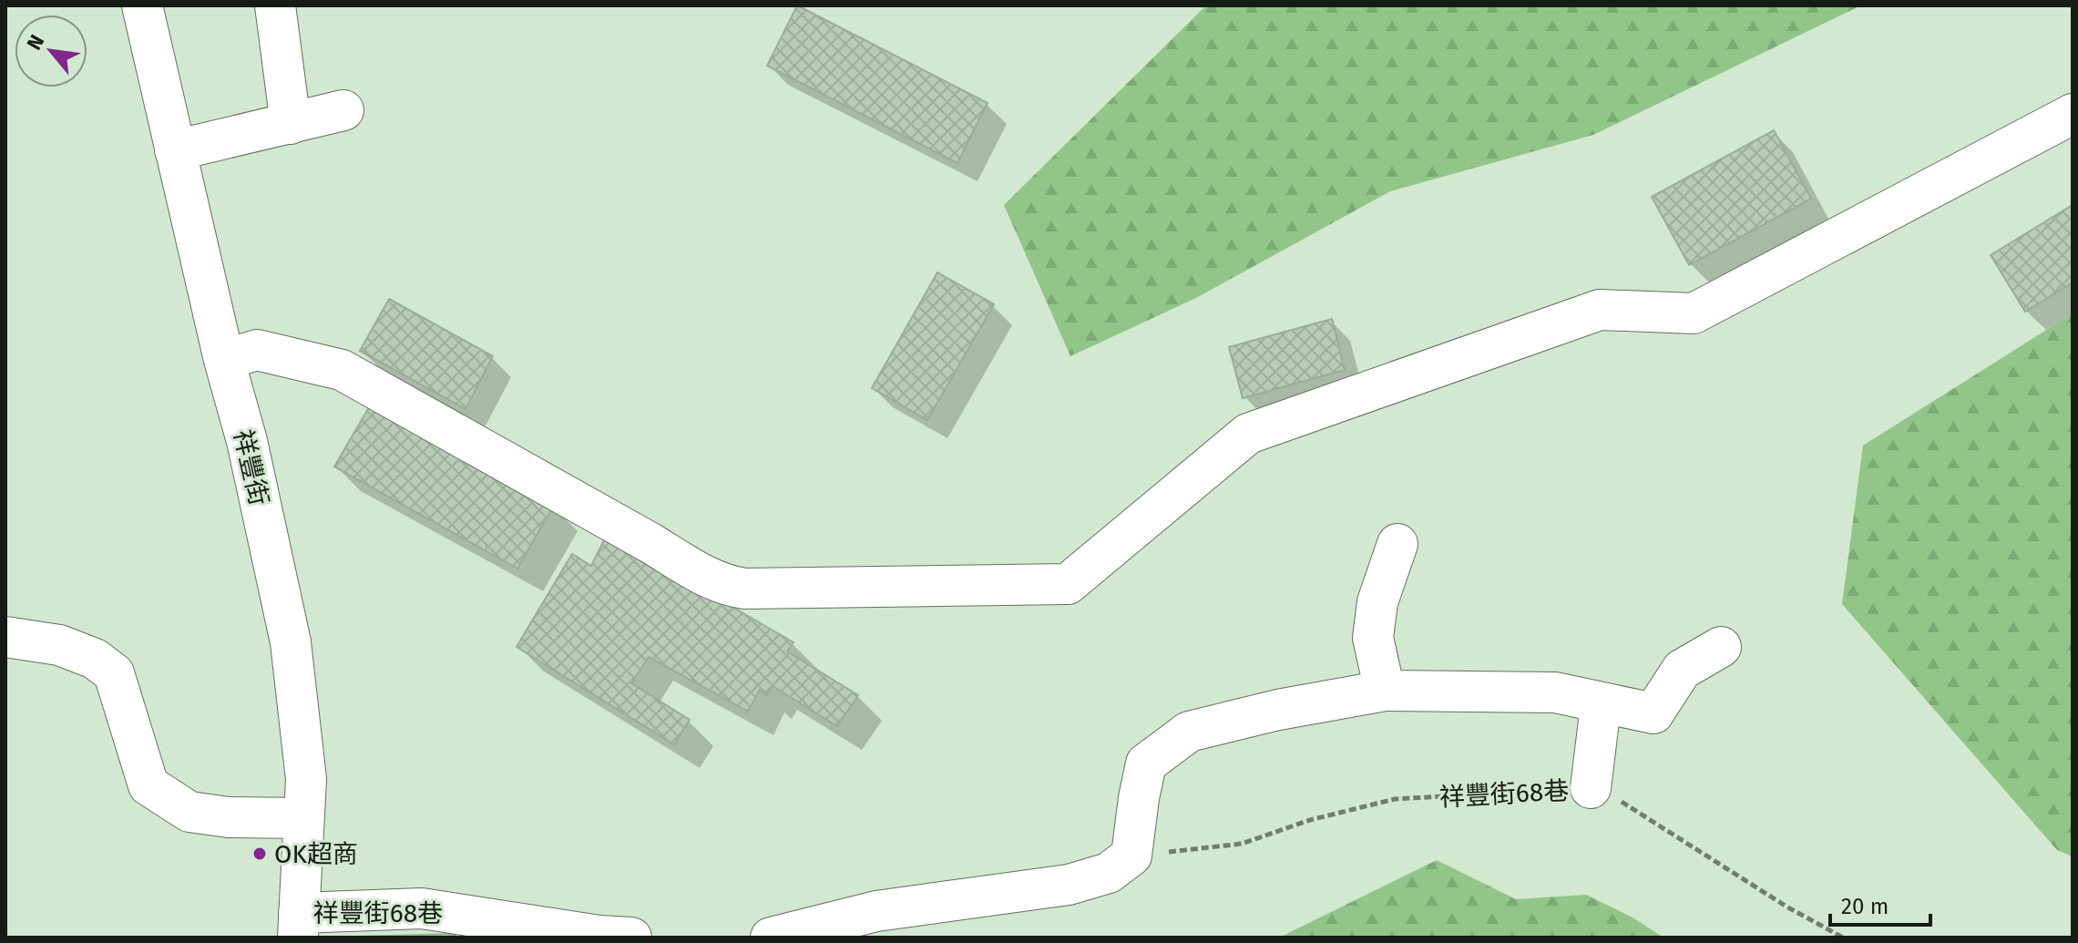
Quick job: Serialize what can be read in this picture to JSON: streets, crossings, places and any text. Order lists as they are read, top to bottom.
{
  "streets": {
    "street": ["祥豐街", "祥豐街68巷"]
  },
  "crossings": [
    ["祥豐街", "祥豐街68巷"]
  ],
  "places": ["OK超商"],
  "scale_bar": "20 m",
  "north": "top left"
}
